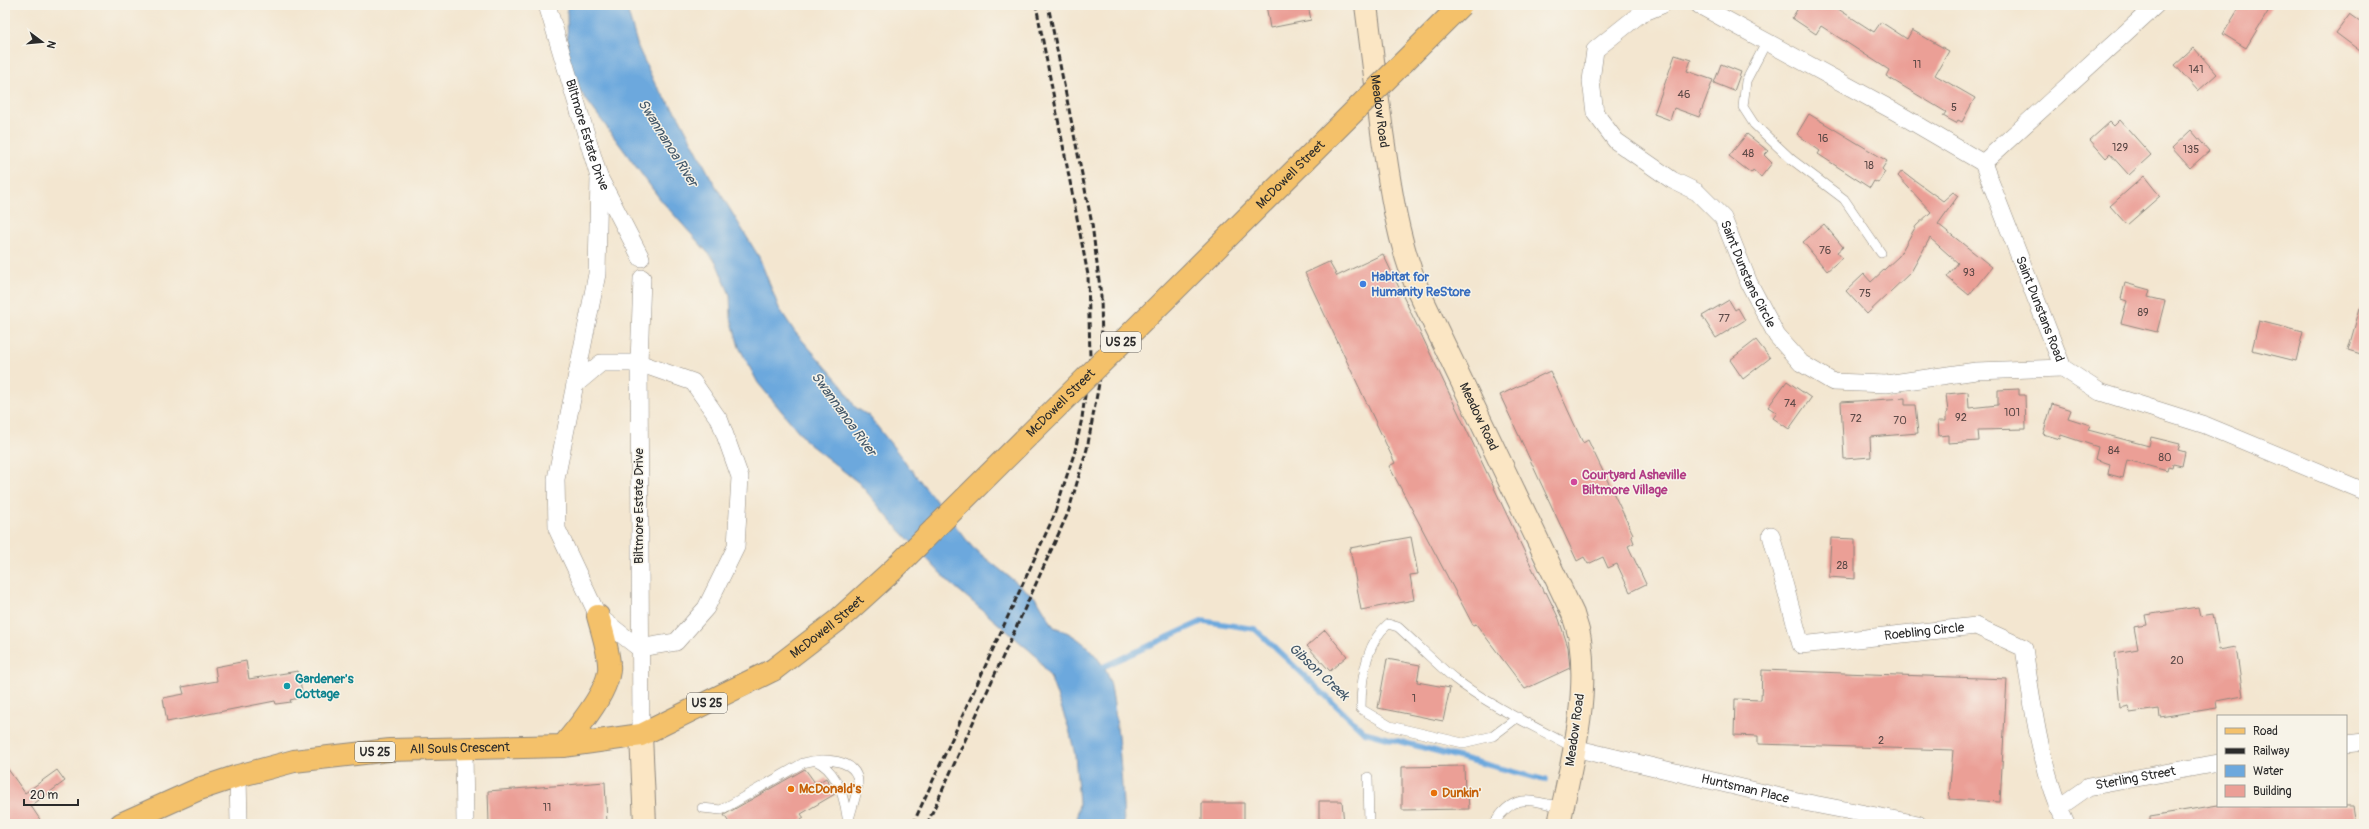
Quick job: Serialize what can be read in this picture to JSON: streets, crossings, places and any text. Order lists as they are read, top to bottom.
{
  "streets": {
    "main road": [
      "Meadow Road",
      "McDowell Street",
      "US 25",
      "All Souls Crescent"
    ],
    "street": [
      "Biltmore Estate Drive",
      "Saint Dunstans Circle",
      "Saint Dunstans Road",
      "Roebling Circle",
      "Sterling Street",
      "Huntsman Place"
    ]
  },
  "crossings": [
    ["Meadow Road", "Huntsman Place"],
    ["Biltmore Estate Drive", "McDowell Street"],
    ["Biltmore Estate Drive", "All Souls Crescent"],
    ["McDowell Street", "All Souls Crescent"],
    ["Saint Dunstans Circle", "Saint Dunstans Road"],
    ["Roebling Circle", "Sterling Street"]
  ],
  "water": ["Swannanoa River", "Gibson Creek"],
  "places": [
    "Habitat for Humanity ReStore",
    "Courtyard Asheville Biltmore Village",
    "Gardener's Cottage",
    "McDonald's",
    "Dunkin'"
  ],
  "house_numbers": [
    "11",
    "141",
    "46",
    "5",
    "16",
    "129",
    "135",
    "48",
    "18",
    "76",
    "93",
    "75",
    "89",
    "77",
    "74",
    "101",
    "92",
    "72",
    "70",
    "84",
    "80",
    "28",
    "20",
    "1",
    "2",
    "11"
  ],
  "legend": [
    "Road",
    "Railway",
    "Water",
    "Building"
  ],
  "scale_bar": "20 m",
  "north": "right"
}
